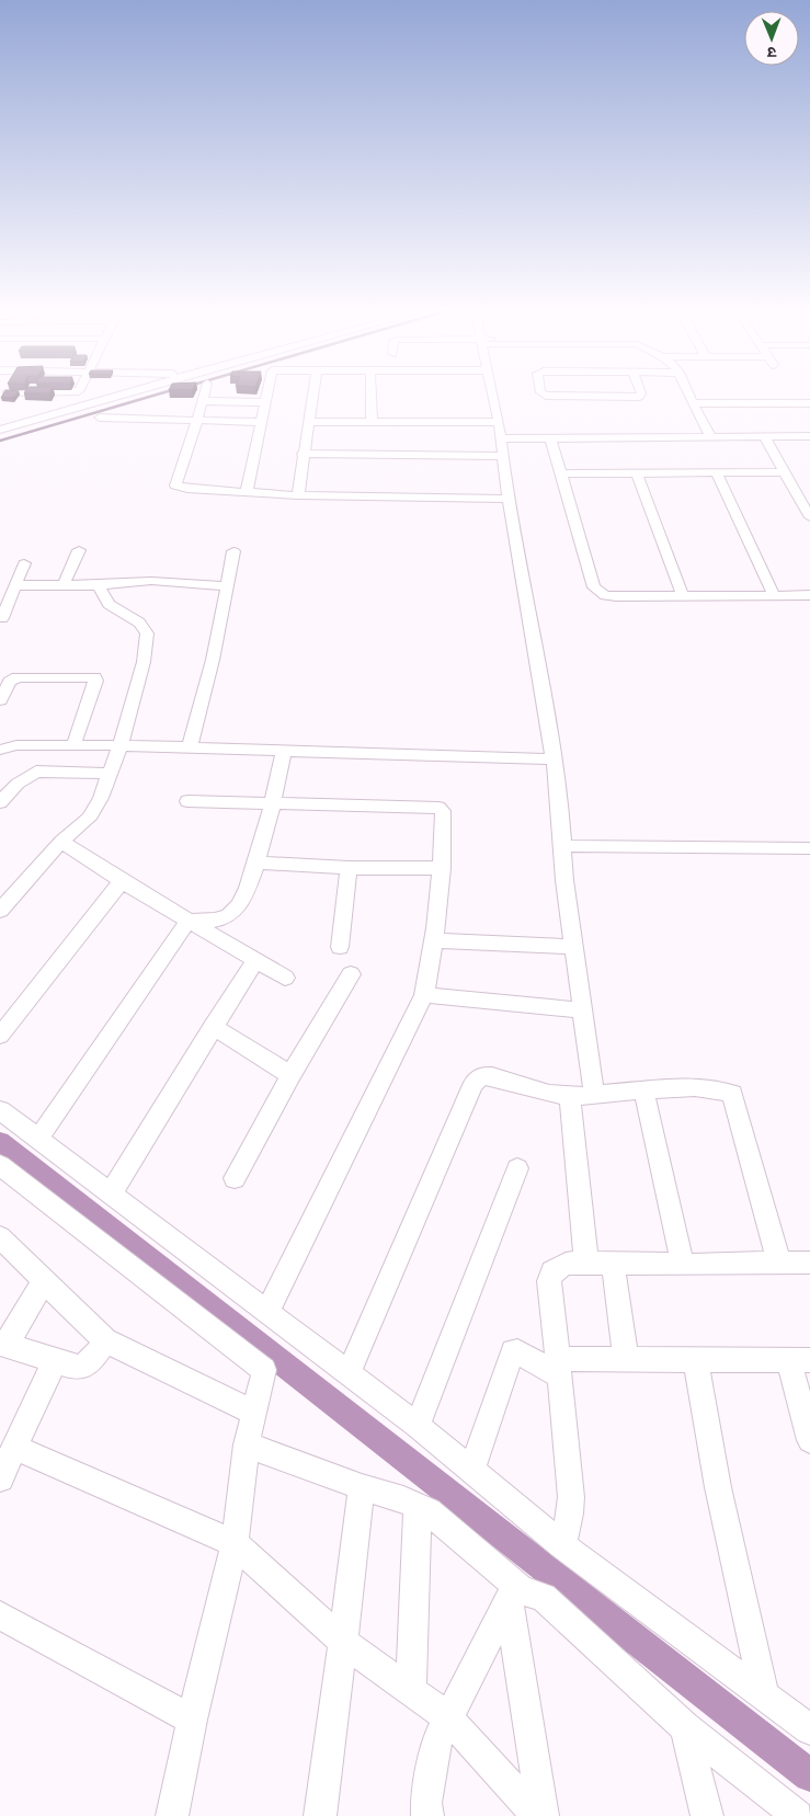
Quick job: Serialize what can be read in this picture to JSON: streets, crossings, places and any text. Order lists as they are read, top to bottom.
{
  "north": "bottom"
}
